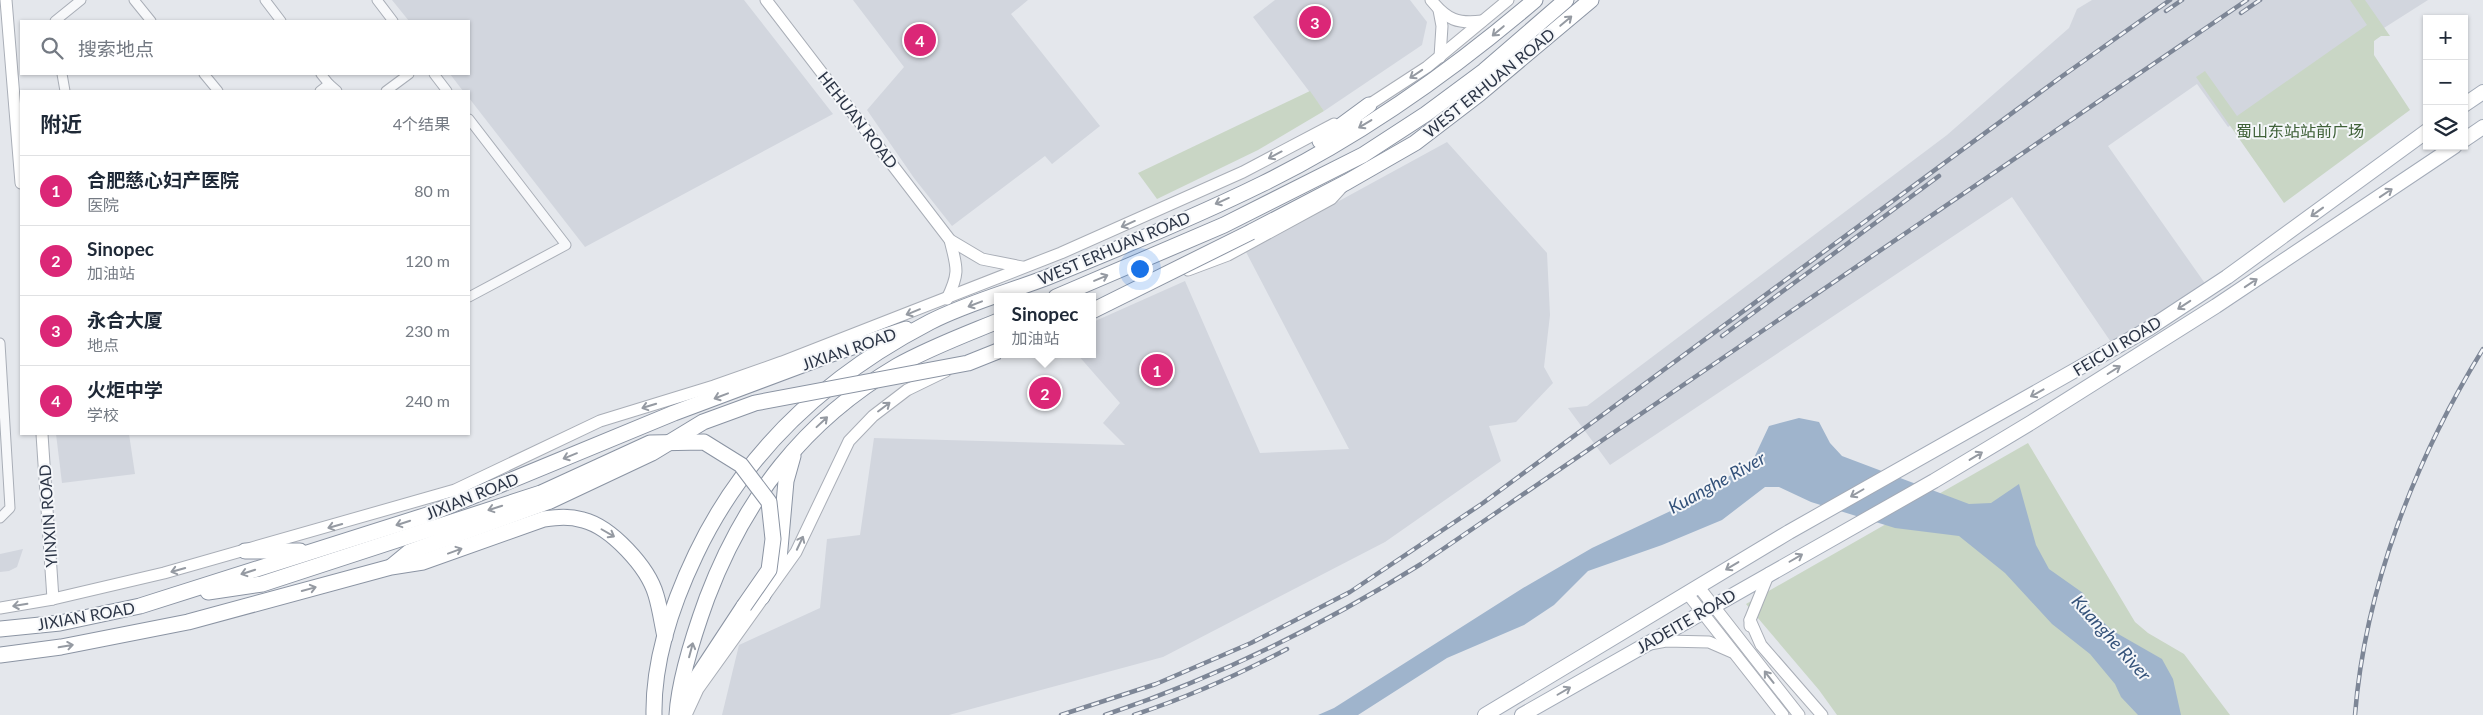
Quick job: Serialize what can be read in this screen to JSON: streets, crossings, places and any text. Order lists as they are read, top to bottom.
{
  "streets": {
    "highway": ["WEST ERHUAN ROAD", "JIXIAN ROAD"],
    "main road": ["FEICUI ROAD", "JADEITE ROAD"],
    "street": ["HEHUAN ROAD", "YINXIN ROAD"]
  },
  "crossings": [
    ["WEST ERHUAN ROAD", "JIXIAN ROAD"],
    ["FEICUI ROAD", "JADEITE ROAD"]
  ],
  "water": ["Kuanghe River"],
  "parks": ["蜀山东站站前广场"],
  "page": {
    "pins": [
      "3",
      "4",
      "1",
      "2"
    ],
    "map_buttons": ["+", "−"],
    "search": "搜索地点",
    "heading": ["附近", "4个结果"],
    "list": [
      {
        "mark": "1",
        "name": "合肥慈心妇产医院",
        "note": "医院",
        "value": "80 m"
      },
      {
        "mark": "2",
        "name": "Sinopec",
        "note": "加油站",
        "value": "120 m"
      },
      {
        "mark": "3",
        "name": "永合大厦",
        "note": "地点",
        "value": "230 m"
      },
      {
        "mark": "4",
        "name": "火炬中学",
        "note": "学校",
        "value": "240 m"
      }
    ],
    "popup": ["Sinopec", "加油站"]
  }
}
